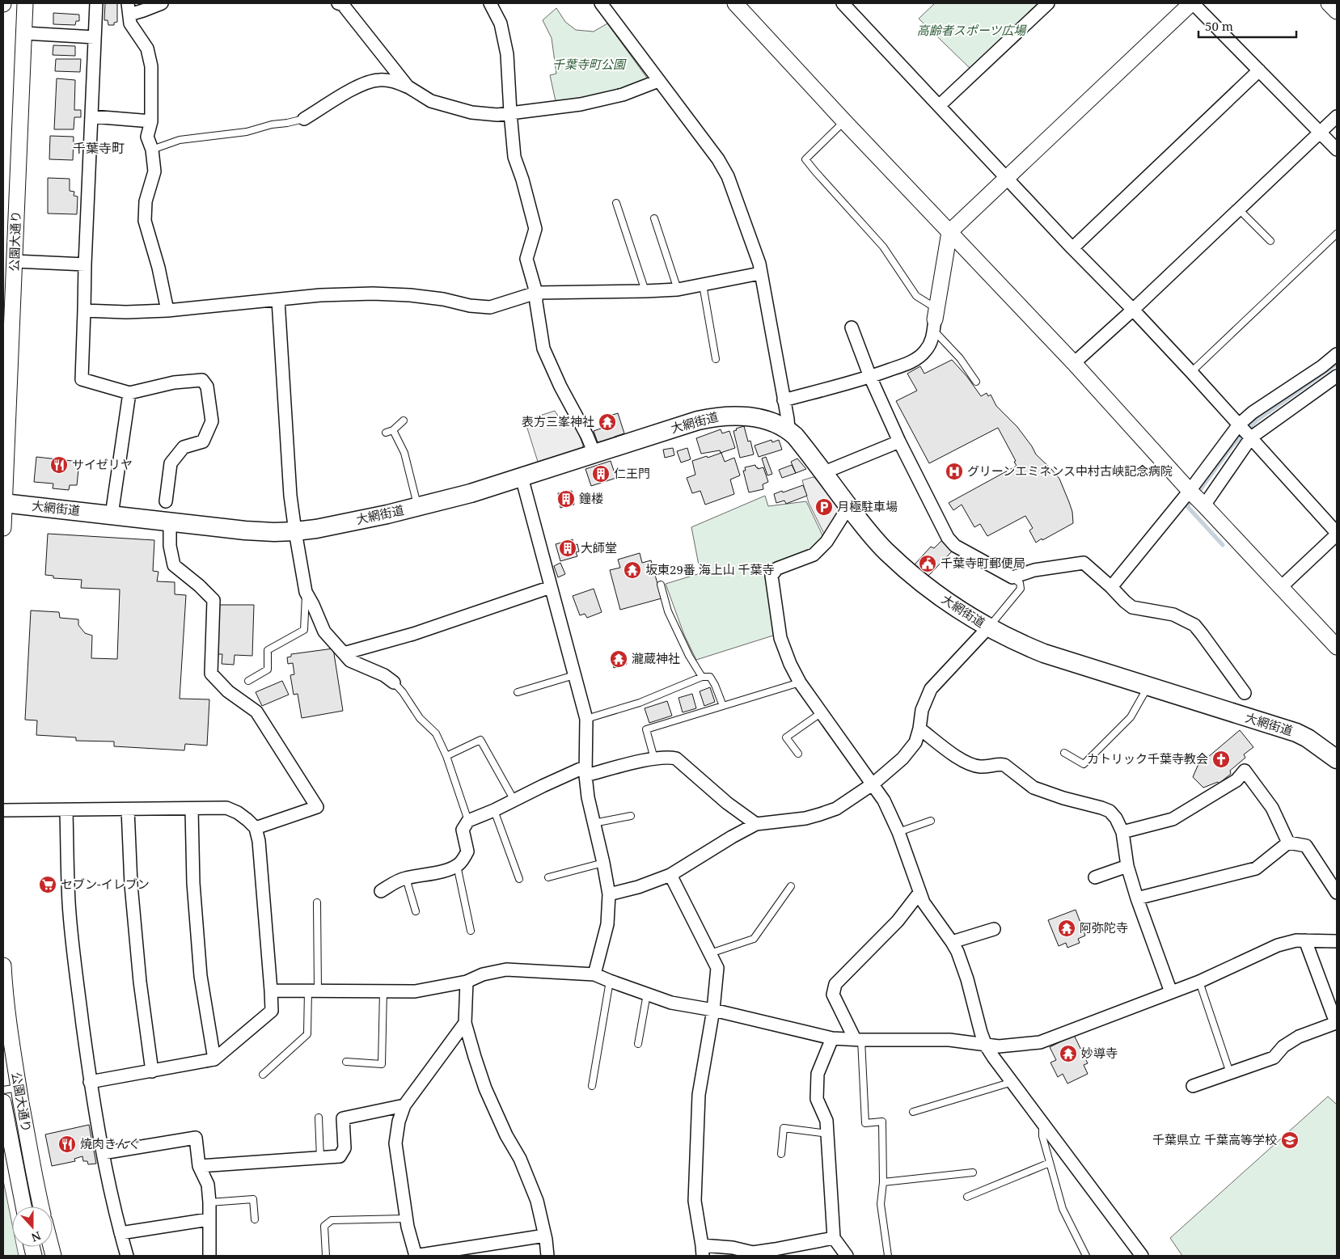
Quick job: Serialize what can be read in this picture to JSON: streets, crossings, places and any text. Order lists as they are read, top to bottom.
{
  "streets": {
    "main road": ["大網街道"],
    "street": ["公園大通り"]
  },
  "crossings": [
    ["公園大通り", "大網街道"]
  ],
  "districts": ["千葉寺町"],
  "parks": ["高齢者スポーツ広場", "千葉寺町公園"],
  "places": {
    "temple": [
      "表方三峯神社",
      "坂東29番 海上山 千葉寺",
      "瀧蔵神社",
      "阿弥陀寺",
      "妙導寺"
    ],
    "restaurant": ["サイゼリヤ", "焼肉きんぐ"],
    "hospital": ["グリーンエミネンス中村古峡記念病院"],
    "building": ["仁王門", "鐘楼", "大師堂"],
    "parking": ["月極駐車場"],
    "public building": ["千葉寺町郵便局"],
    "church": ["カトリック千葉寺教会"],
    "supermarket": ["セブン-イレブン"],
    "school or university": ["千葉県立 千葉高等学校"]
  },
  "scale_bar": "50 m",
  "north": "bottom"
}
